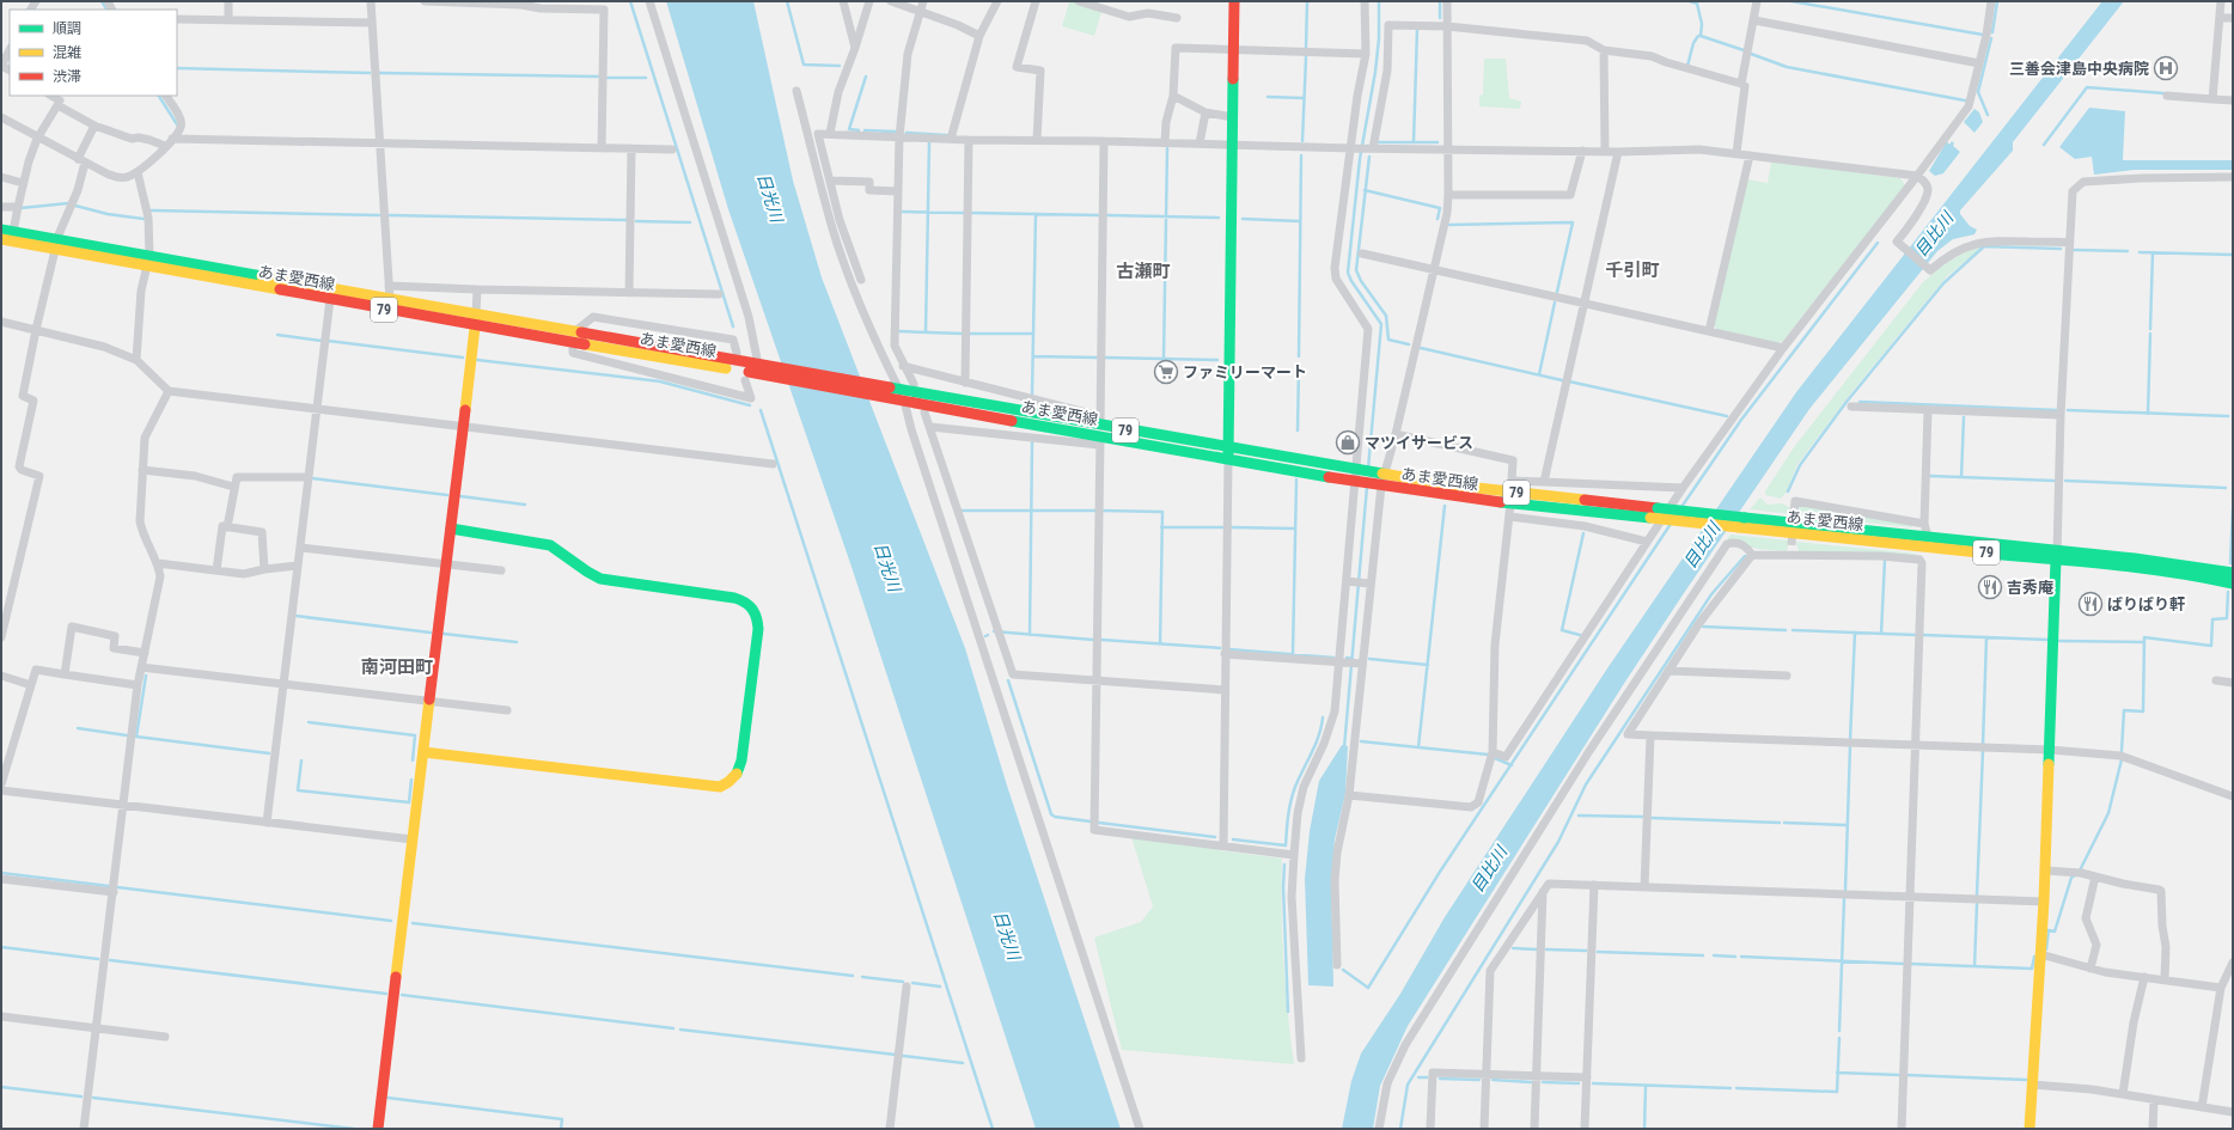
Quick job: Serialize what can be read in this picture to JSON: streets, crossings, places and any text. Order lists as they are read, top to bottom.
{
  "streets": {
    "main road": ["あま愛西線", "79"]
  },
  "districts": ["千引町", "古瀬町", "南河田町"],
  "water": ["日光川", "目比川"],
  "places": {
    "hospital": ["三善会津島中央病院"],
    "supermarket": ["ファミリーマート"],
    "shop": ["マツイサービス"],
    "restaurant": ["吉秀庵", "ばりばり軒"]
  },
  "legend": ["順調", "混雑", "渋滞"]
}
